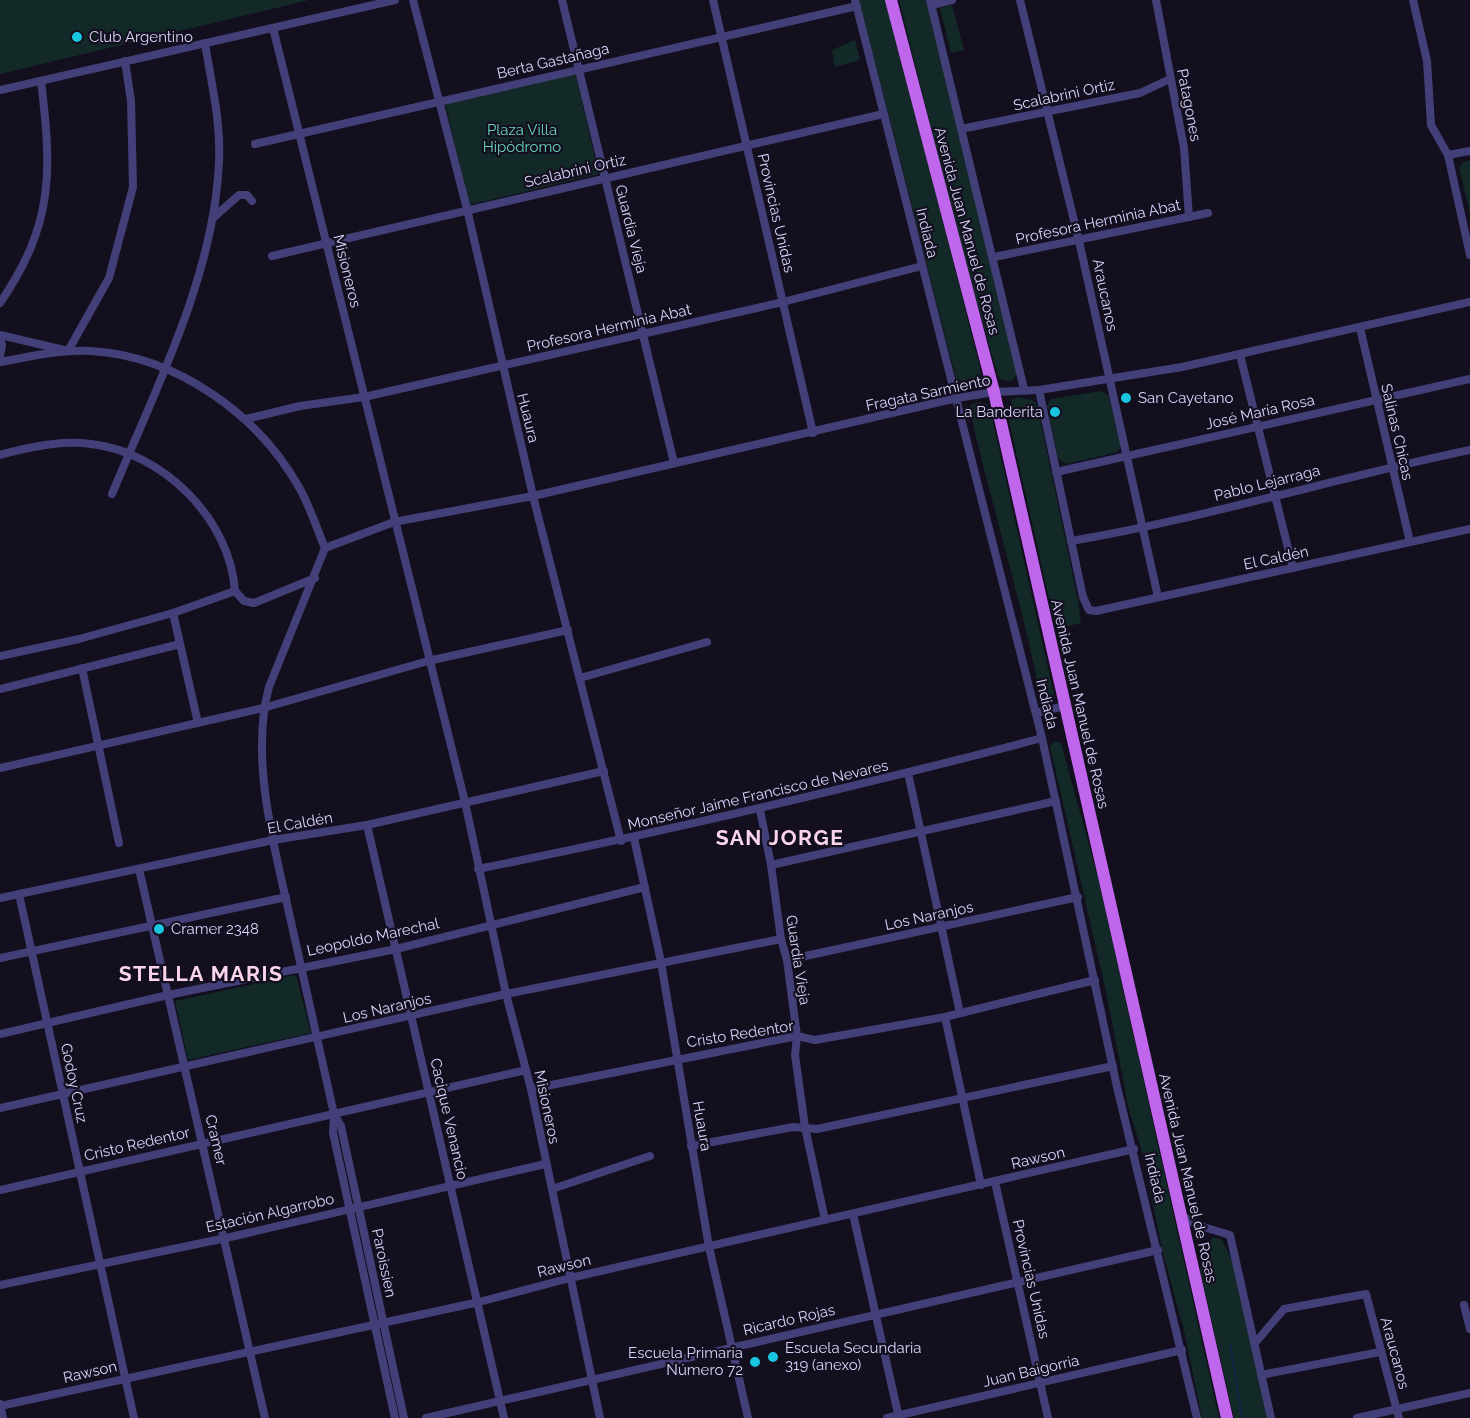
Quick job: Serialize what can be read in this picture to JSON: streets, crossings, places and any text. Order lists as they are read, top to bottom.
{
  "streets": {
    "main road": ["Avenida Juan Manuel de Rosas"],
    "street": [
      "Berta Gastañaga",
      "Scalabrini Ortiz",
      "Patagones",
      "Provincias Unidas",
      "Profesora Herminia Abat",
      "Guardia Vieja",
      "Indiada",
      "Misioneros",
      "Araucanos",
      "Fragata Sarmiento",
      "José María Rosa",
      "Huaura",
      "Salinas Chicas",
      "Pablo Lejarraga",
      "El Caldén",
      "Monseñor Jaime Francisco de Nevares",
      "Los Naranjos",
      "Leopoldo Marechal",
      "Cristo Redentor",
      "Godoy Cruz",
      "Cacique Venancio",
      "Cramer",
      "Rawson",
      "Estación Algarrobo",
      "Paroissien",
      "Ricardo Rojas",
      "Juan Baigorria"
    ]
  },
  "crossings": [
    ["Berta Gastañaga", "Provincias Unidas"],
    ["Berta Gastañaga", "Guardia Vieja"],
    ["Berta Gastañaga", "Indiada"],
    ["Berta Gastañaga", "Misioneros"],
    ["Berta Gastañaga", "Huaura"],
    ["Scalabrini Ortiz", "Patagones"],
    ["Scalabrini Ortiz", "Provincias Unidas"],
    ["Scalabrini Ortiz", "Guardia Vieja"],
    ["Scalabrini Ortiz", "Indiada"],
    ["Scalabrini Ortiz", "Misioneros"],
    ["Scalabrini Ortiz", "Araucanos"],
    ["Scalabrini Ortiz", "Huaura"],
    ["Patagones", "Profesora Herminia Abat"],
    ["Provincias Unidas", "Profesora Herminia Abat"],
    ["Provincias Unidas", "Fragata Sarmiento"],
    ["Provincias Unidas", "Rawson"],
    ["Provincias Unidas", "Ricardo Rojas"],
    ["Provincias Unidas", "Juan Baigorria"],
    ["Profesora Herminia Abat", "Guardia Vieja"],
    ["Profesora Herminia Abat", "Indiada"],
    ["Profesora Herminia Abat", "Misioneros"],
    ["Profesora Herminia Abat", "Araucanos"],
    ["Profesora Herminia Abat", "Huaura"],
    ["Guardia Vieja", "Fragata Sarmiento"],
    ["Guardia Vieja", "Monseñor Jaime Francisco de Nevares"],
    ["Guardia Vieja", "Los Naranjos"],
    ["Guardia Vieja", "Cristo Redentor"],
    ["Guardia Vieja", "Rawson"],
    ["Avenida Juan Manuel de Rosas", "Indiada"],
    ["Avenida Juan Manuel de Rosas", "Fragata Sarmiento"],
    ["Indiada", "Araucanos"],
    ["Indiada", "Fragata Sarmiento"],
    ["Indiada", "Monseñor Jaime Francisco de Nevares"],
    ["Indiada", "Los Naranjos"],
    ["Indiada", "Cristo Redentor"],
    ["Indiada", "Rawson"],
    ["Indiada", "Ricardo Rojas"],
    ["Indiada", "Juan Baigorria"],
    ["Misioneros", "Fragata Sarmiento"],
    ["Misioneros", "El Caldén"],
    ["Misioneros", "Monseñor Jaime Francisco de Nevares"],
    ["Misioneros", "Los Naranjos"],
    ["Misioneros", "Leopoldo Marechal"],
    ["Misioneros", "Cristo Redentor"],
    ["Misioneros", "Rawson"],
    ["Misioneros", "Estación Algarrobo"],
    ["Misioneros", "Ricardo Rojas"],
    ["Araucanos", "Fragata Sarmiento"],
    ["Araucanos", "José María Rosa"],
    ["Araucanos", "Pablo Lejarraga"],
    ["Araucanos", "El Caldén"],
    ["Fragata Sarmiento", "Huaura"],
    ["Fragata Sarmiento", "Salinas Chicas"],
    ["Fragata Sarmiento", "Paroissien"],
    ["José María Rosa", "Salinas Chicas"],
    ["Huaura", "El Caldén"],
    ["Huaura", "Monseñor Jaime Francisco de Nevares"],
    ["Huaura", "Los Naranjos"],
    ["Huaura", "Leopoldo Marechal"],
    ["Huaura", "Cristo Redentor"],
    ["Huaura", "Rawson"],
    ["Huaura", "Ricardo Rojas"],
    ["Salinas Chicas", "Pablo Lejarraga"],
    ["Salinas Chicas", "El Caldén"],
    ["Pablo Lejarraga", "El Caldén"],
    ["El Caldén", "Godoy Cruz"],
    ["El Caldén", "Cacique Venancio"],
    ["El Caldén", "Cramer"],
    ["El Caldén", "Paroissien"],
    ["Los Naranjos", "Godoy Cruz"],
    ["Los Naranjos", "Cacique Venancio"],
    ["Los Naranjos", "Cramer"],
    ["Los Naranjos", "Paroissien"],
    ["Leopoldo Marechal", "Godoy Cruz"],
    ["Leopoldo Marechal", "Cacique Venancio"],
    ["Leopoldo Marechal", "Cramer"],
    ["Leopoldo Marechal", "Paroissien"],
    ["Cristo Redentor", "Godoy Cruz"],
    ["Cristo Redentor", "Cacique Venancio"],
    ["Cristo Redentor", "Cramer"],
    ["Cristo Redentor", "Paroissien"],
    ["Godoy Cruz", "Rawson"],
    ["Godoy Cruz", "Estación Algarrobo"],
    ["Cacique Venancio", "Rawson"],
    ["Cacique Venancio", "Estación Algarrobo"],
    ["Cacique Venancio", "Ricardo Rojas"],
    ["Cramer", "Rawson"],
    ["Cramer", "Estación Algarrobo"],
    ["Rawson", "Paroissien"],
    ["Estación Algarrobo", "Paroissien"]
  ],
  "districts": ["SAN JORGE", "STELLA MARIS"],
  "parks": ["Plaza Villa Hipódromo"],
  "places": [
    "Club Argentino",
    "San Cayetano",
    "La Banderita",
    "Cramer 2348",
    "Escuela Secundaria 319 (anexo)",
    "Escuela Primaria Número 72"
  ]
}
